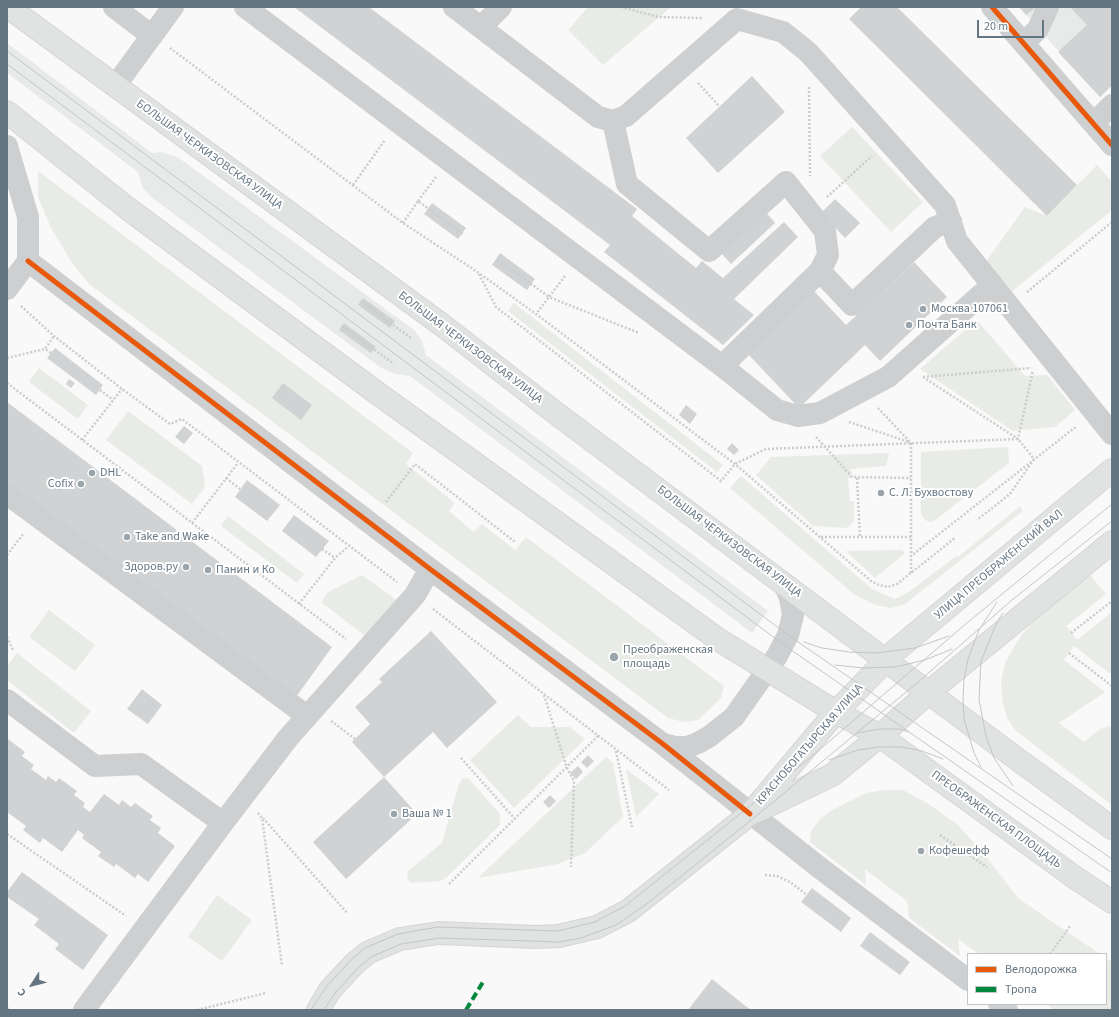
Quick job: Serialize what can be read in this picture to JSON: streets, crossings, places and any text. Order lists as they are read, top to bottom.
{
  "streets": {
    "main road": [
      "БОЛЬШАЯ ЧЕРКИЗОВСКАЯ УЛИЦА",
      "УЛИЦА ПРЕОБРАЖЕНСКИЙ ВАЛ",
      "КРАСНОБОГАТЫРСКАЯ УЛИЦА",
      "ПРЕОБРАЖЕНСКАЯ ПЛОЩАДЬ"
    ]
  },
  "crossings": [
    ["БОЛЬШАЯ ЧЕРКИЗОВСКАЯ УЛИЦА", "УЛИЦА ПРЕОБРАЖЕНСКИЙ ВАЛ"],
    ["БОЛЬШАЯ ЧЕРКИЗОВСКАЯ УЛИЦА", "КРАСНОБОГАТЫРСКАЯ УЛИЦА"],
    ["УЛИЦА ПРЕОБРАЖЕНСКИЙ ВАЛ", "КРАСНОБОГАТЫРСКАЯ УЛИЦА"],
    ["КРАСНОБОГАТЫРСКАЯ УЛИЦА", "ПРЕОБРАЖЕНСКАЯ ПЛОЩАДЬ"]
  ],
  "places": [
    "Москва 107061",
    "Почта Банк",
    "DHL",
    "Cofix",
    "С. Л. Бухвостову",
    "Take and Wake",
    "Здоров.ру",
    "Панин и Ко",
    "Преображенская площадь",
    "Ваша № 1",
    "Кофешефф"
  ],
  "legend": ["Велодорожка", "Тропа"],
  "scale_bar": "20 m",
  "north": "bottom left"
}
